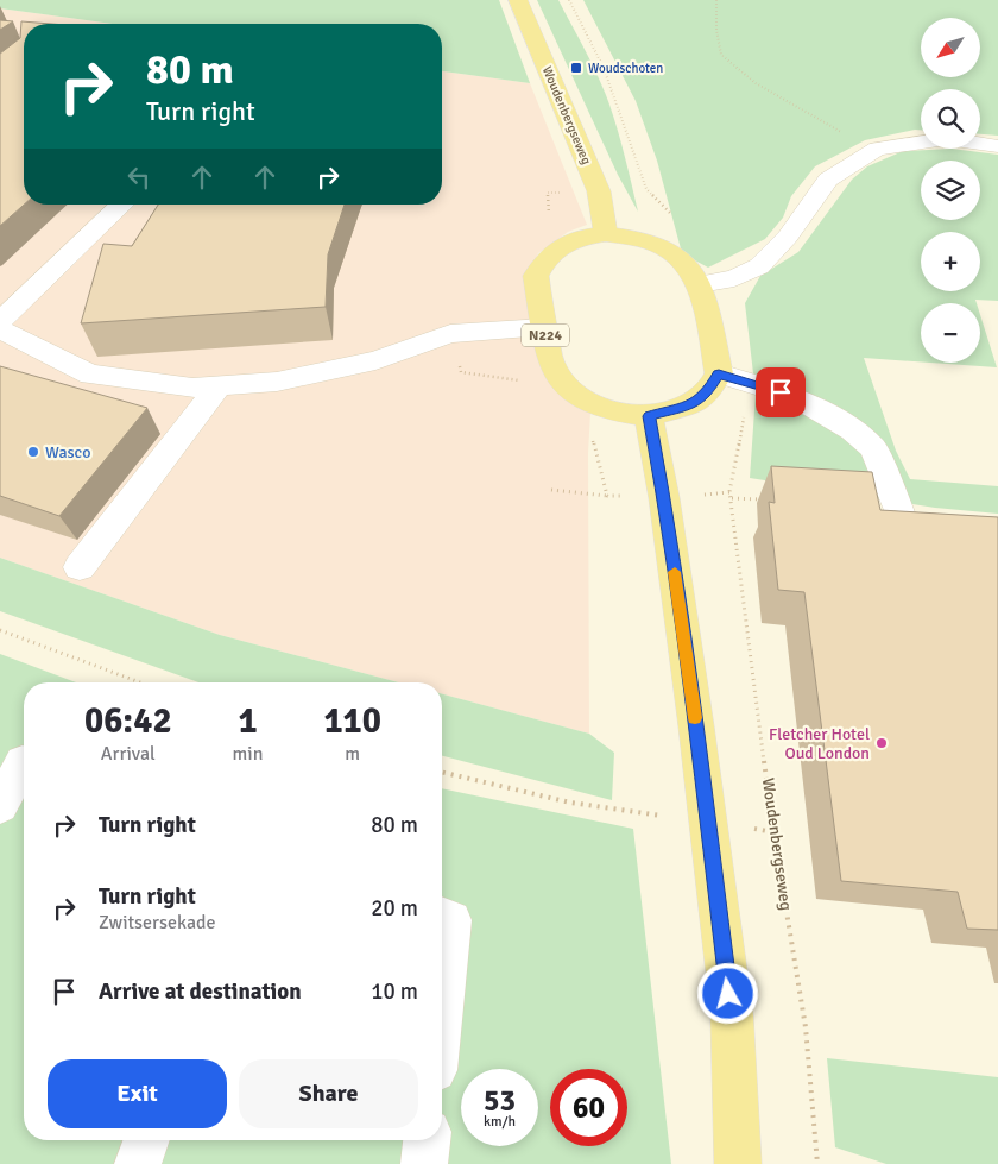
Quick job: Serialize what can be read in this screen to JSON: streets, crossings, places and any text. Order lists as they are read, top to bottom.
{
  "streets": {
    "main road": ["Woudenbergseweg", "N224"]
  },
  "crossings": [
    ["Woudenbergseweg", "N224"]
  ],
  "places": {
    "transit": ["Woudschoten"],
    "other": ["Wasco", "Fletcher Hotel Oud London"]
  },
  "north": "bottom left",
  "page": {
    "map_buttons": ["+", "−"],
    "turn": ["80 m", "Turn right"],
    "eta": [
      "06:42",
      "Arrival",
      "1",
      "min",
      "110",
      "m"
    ],
    "list": [
      {
        "name": "Turn right",
        "value": "80 m"
      },
      {
        "name": "Turn right",
        "note": "Zwitsersekade",
        "value": "20 m"
      },
      {
        "name": "Arrive at destination",
        "value": "10 m"
      }
    ],
    "buttons": ["Exit", "Share"],
    "speed": "53 km/h",
    "limit": "60"
  }
}
